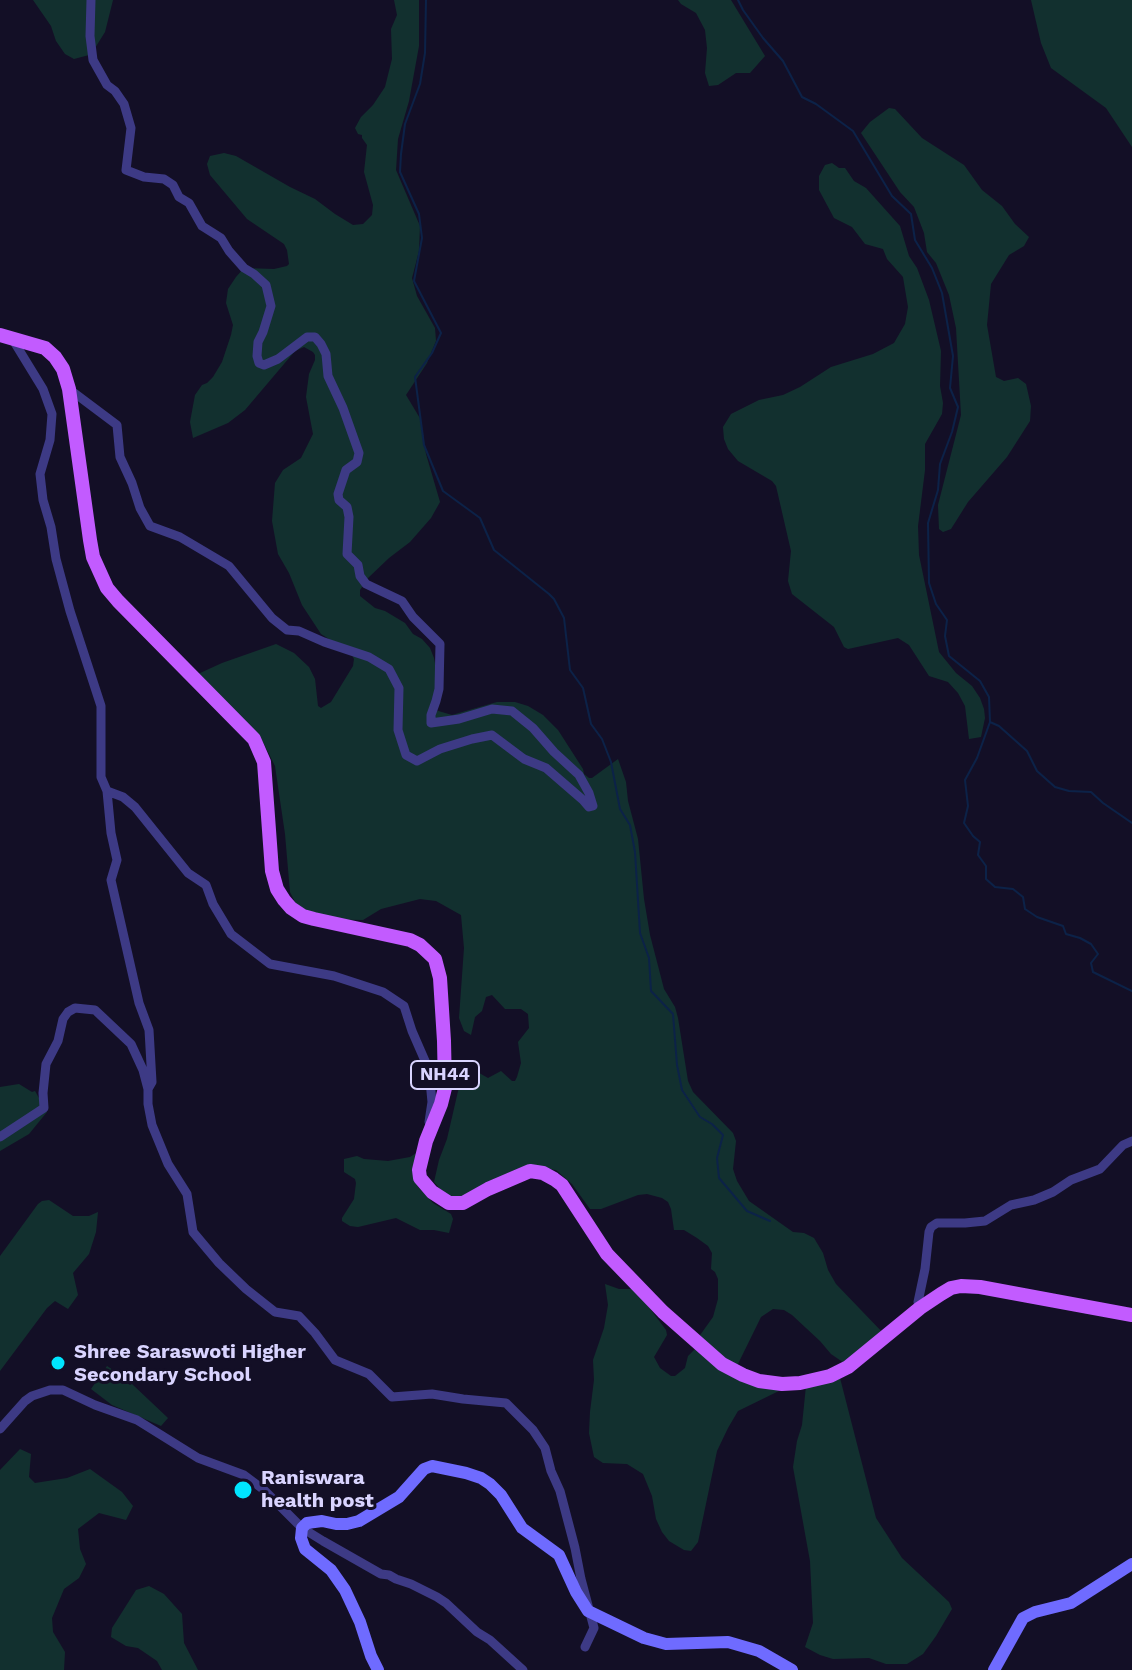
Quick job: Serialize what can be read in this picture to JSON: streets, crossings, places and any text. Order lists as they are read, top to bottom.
{
  "streets": {
    "main road": ["NH44"]
  },
  "places": ["Shree Saraswoti Higher Secondary School", "Raniswara health post"]
}
